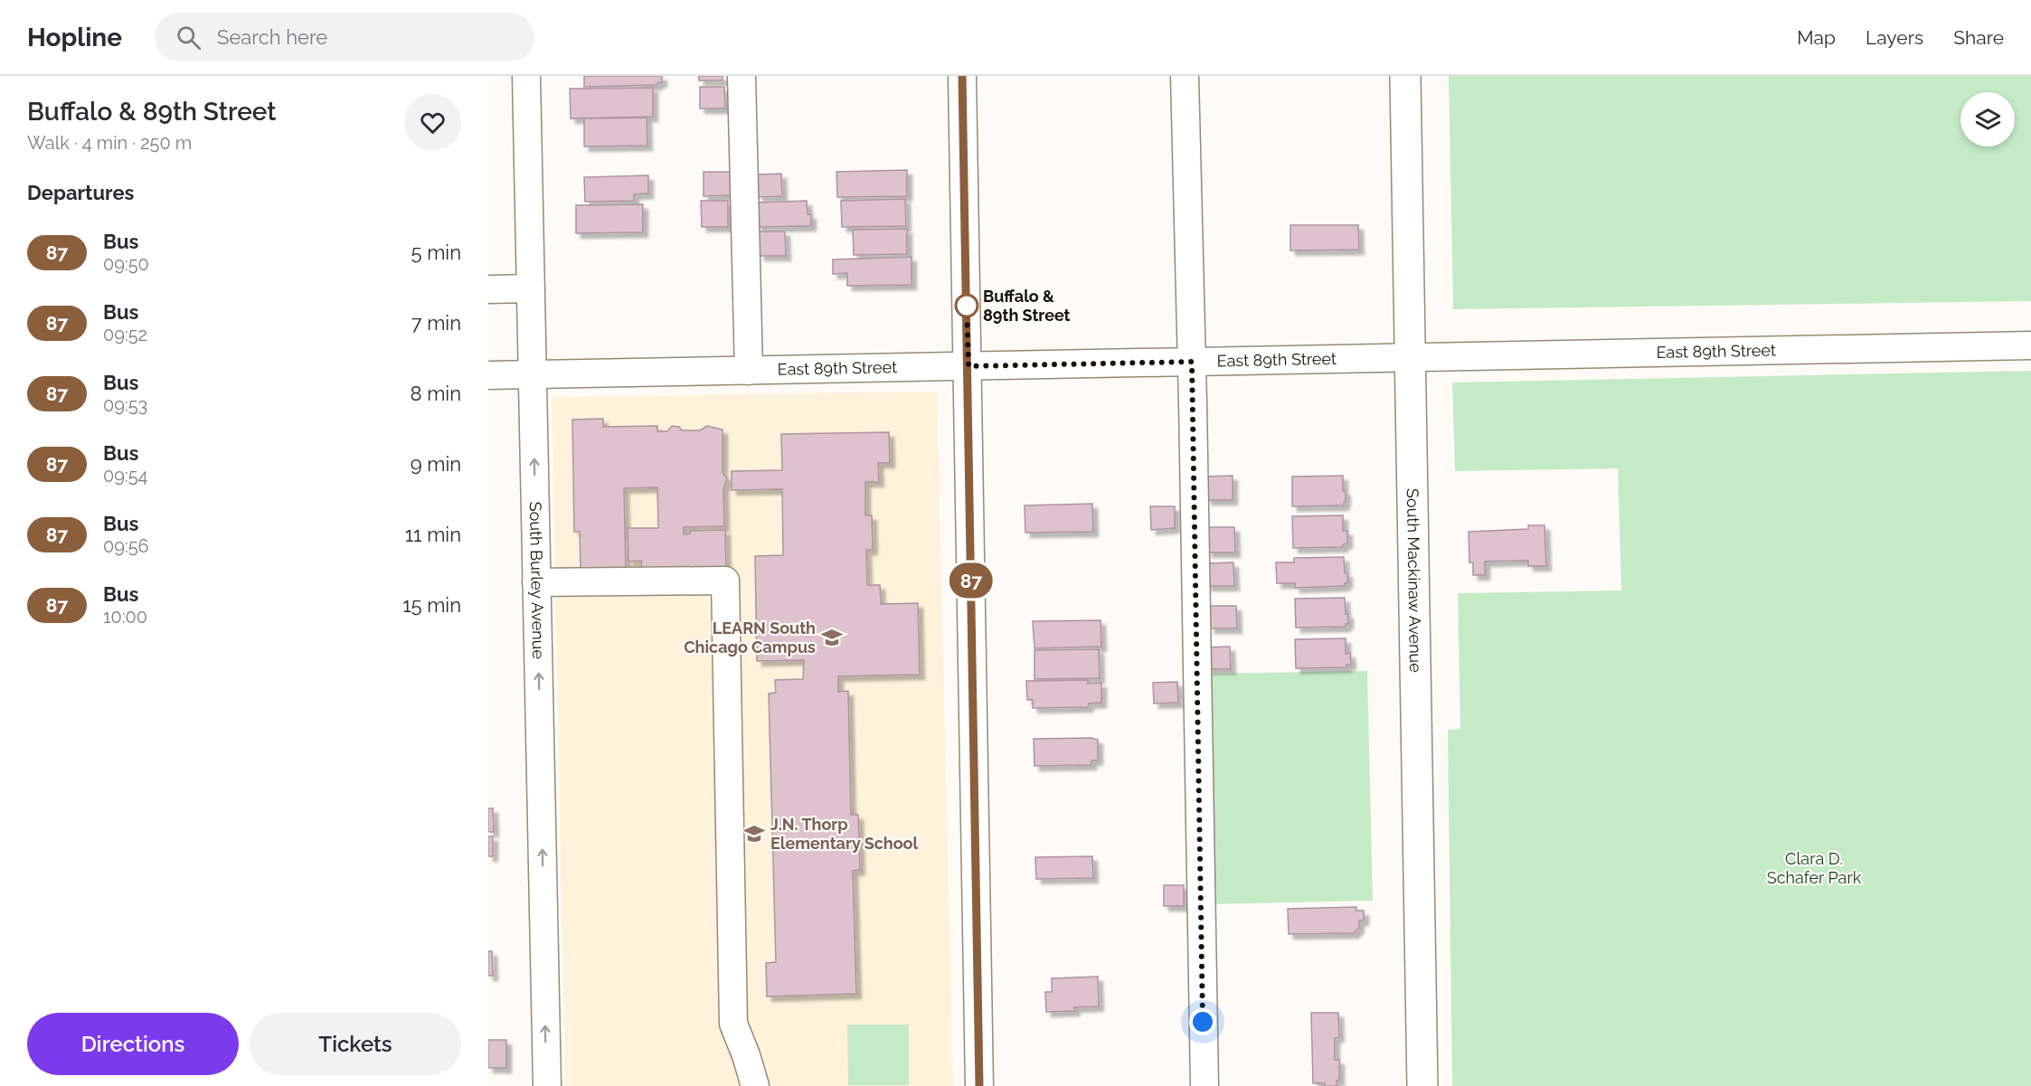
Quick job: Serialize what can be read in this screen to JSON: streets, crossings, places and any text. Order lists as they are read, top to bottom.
{
  "streets": {
    "main road": ["South Mackinaw Avenue"],
    "street": ["East 89th Street", "South Burley Avenue"]
  },
  "crossings": [
    ["East 89th Street", "South Burley Avenue"],
    ["East 89th Street", "South Mackinaw Avenue"]
  ],
  "one_way": ["South Burley Avenue"],
  "parks": ["Clara D. Schafer Park"],
  "places": {
    "other": ["Buffalo & 89th Street"],
    "school or university": ["LEARN South Chicago Campus", "J.N. Thorp Elementary School"]
  },
  "lines": ["bus line 87"],
  "page": {
    "header": "Hopline",
    "search": "Search here",
    "nav": ["Map", "Layers", "Share"],
    "heading": [
      ["Buffalo & 89th Street", "Walk · 4 min · 250 m"],
      "Departures"
    ],
    "on_map": "87",
    "list": [
      {
        "mark": "87",
        "name": "Bus",
        "note": "09:50",
        "value": "5 min"
      },
      {
        "mark": "87",
        "name": "Bus",
        "note": "09:52",
        "value": "7 min"
      },
      {
        "mark": "87",
        "name": "Bus",
        "note": "09:53",
        "value": "8 min"
      },
      {
        "mark": "87",
        "name": "Bus",
        "note": "09:54",
        "value": "9 min"
      },
      {
        "mark": "87",
        "name": "Bus",
        "note": "09:56",
        "value": "11 min"
      },
      {
        "mark": "87",
        "name": "Bus",
        "note": "10:00",
        "value": "15 min"
      }
    ],
    "buttons": ["Directions", "Tickets"]
  }
}
